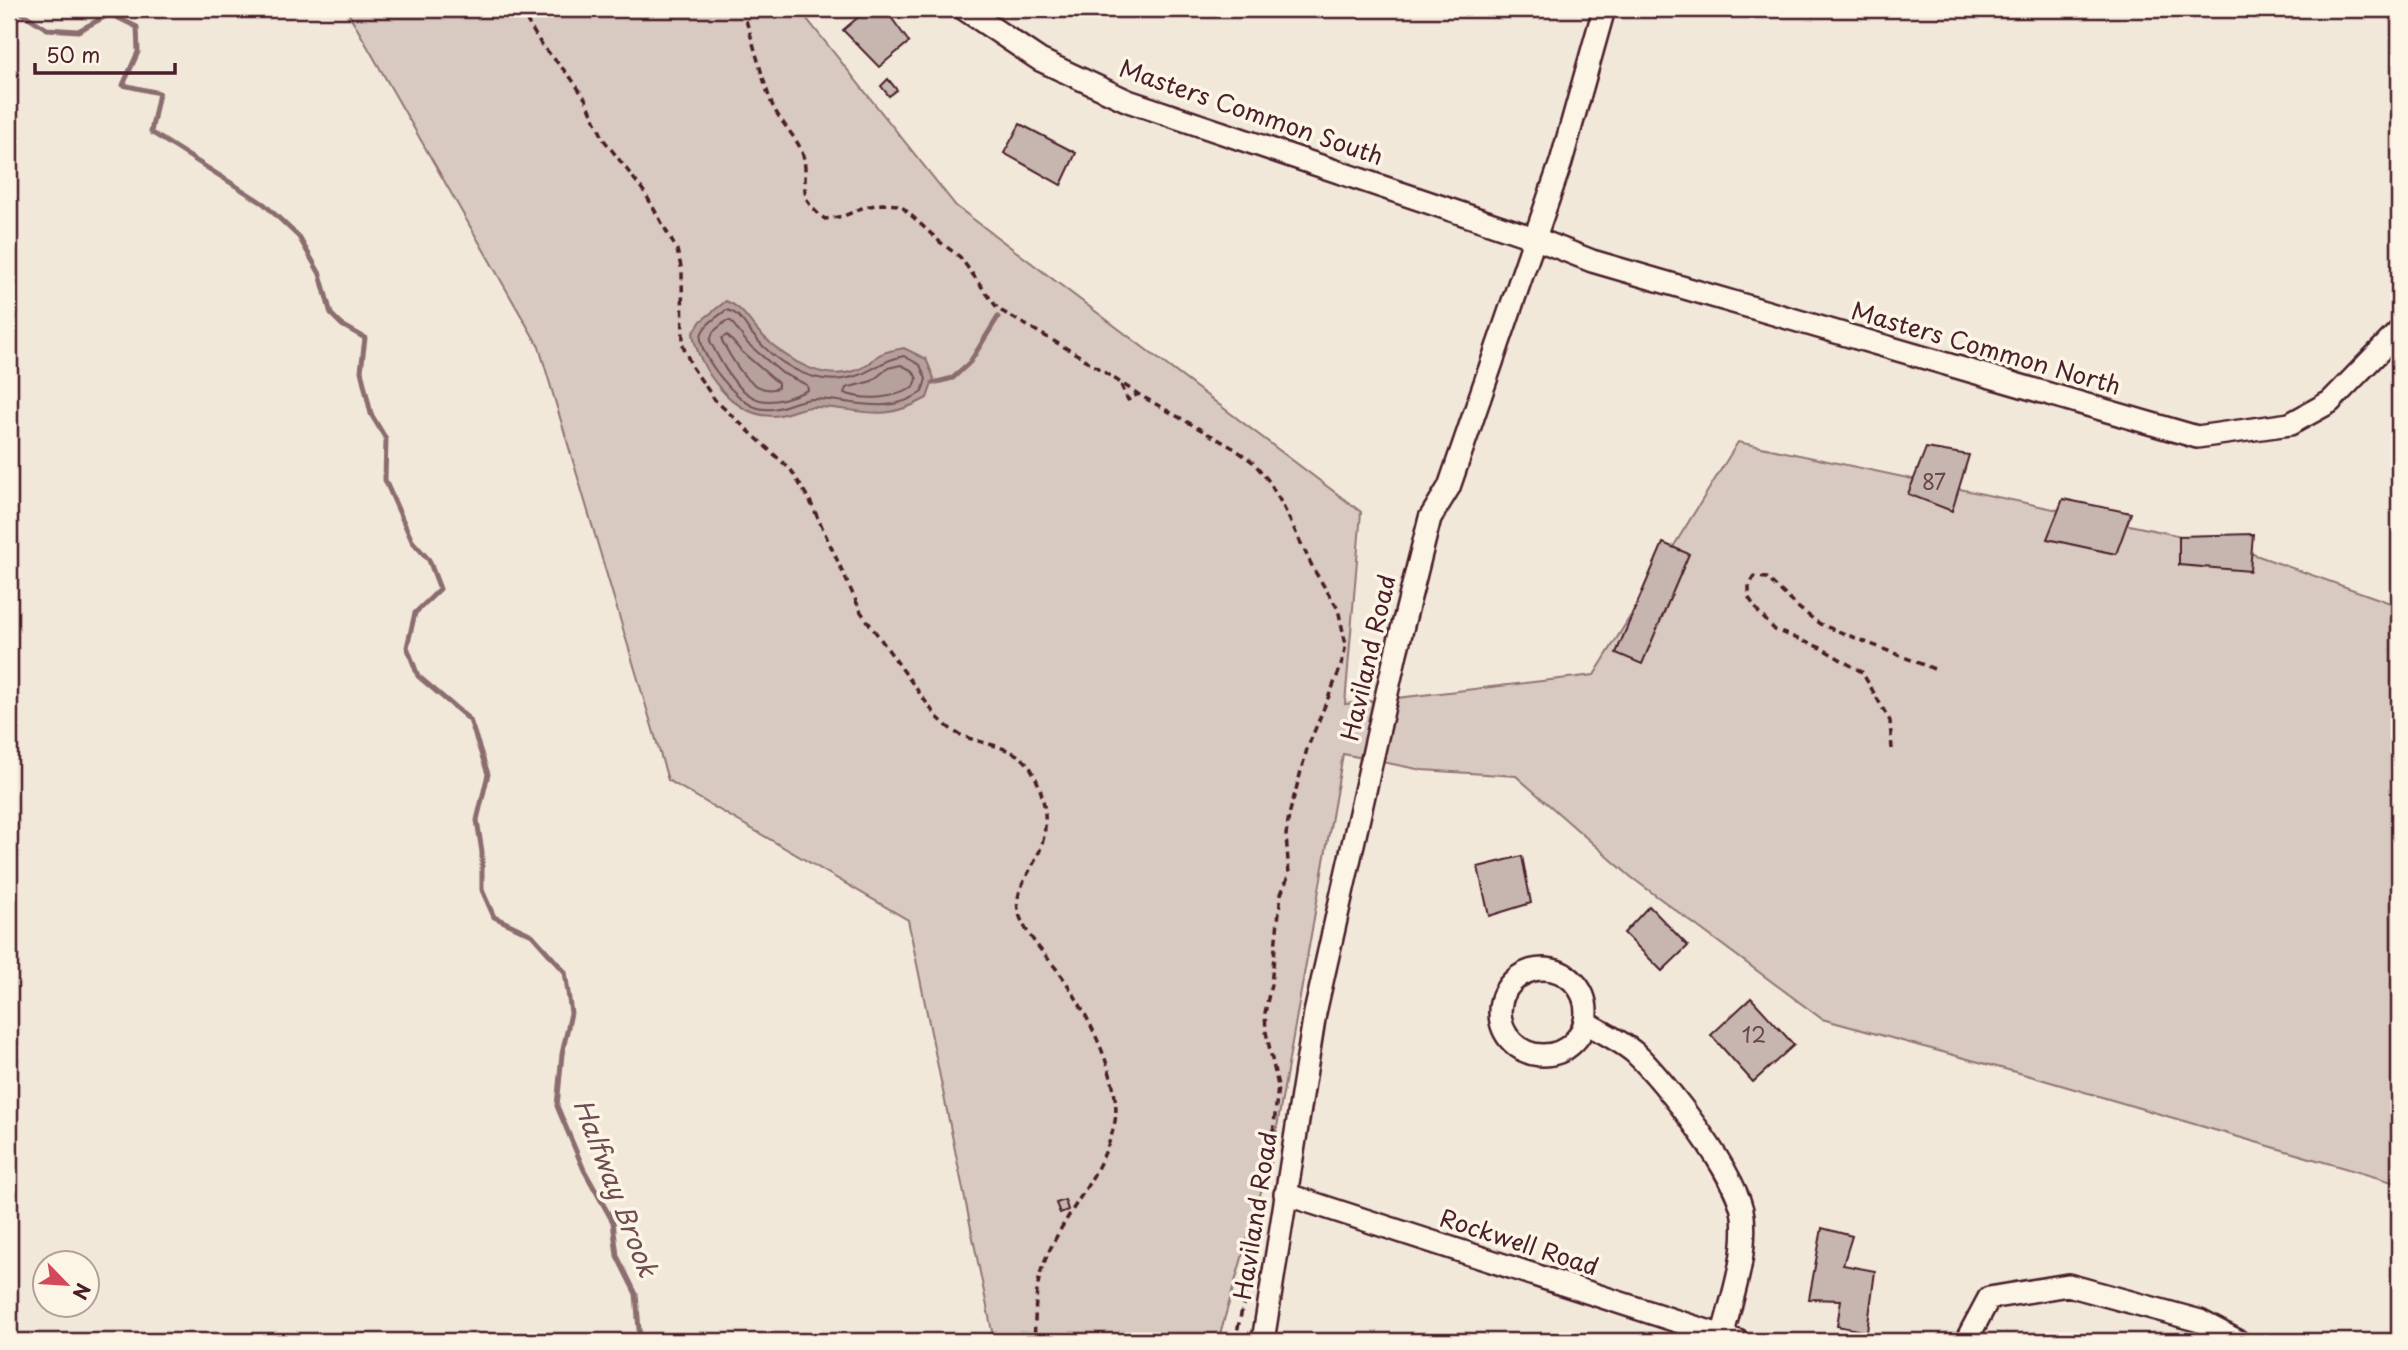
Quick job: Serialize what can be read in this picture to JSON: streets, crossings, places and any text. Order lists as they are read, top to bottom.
{
  "streets": {
    "street": [
      "Masters Common South",
      "Masters Common North",
      "Haviland Road",
      "Rockwell Road"
    ]
  },
  "crossings": [
    ["Masters Common South", "Masters Common North"],
    ["Masters Common South", "Haviland Road"],
    ["Masters Common North", "Haviland Road"],
    ["Haviland Road", "Rockwell Road"]
  ],
  "water": ["Halfway Brook"],
  "house_numbers": ["87", "12"],
  "scale_bar": "50 m",
  "north": "bottom right"
}
